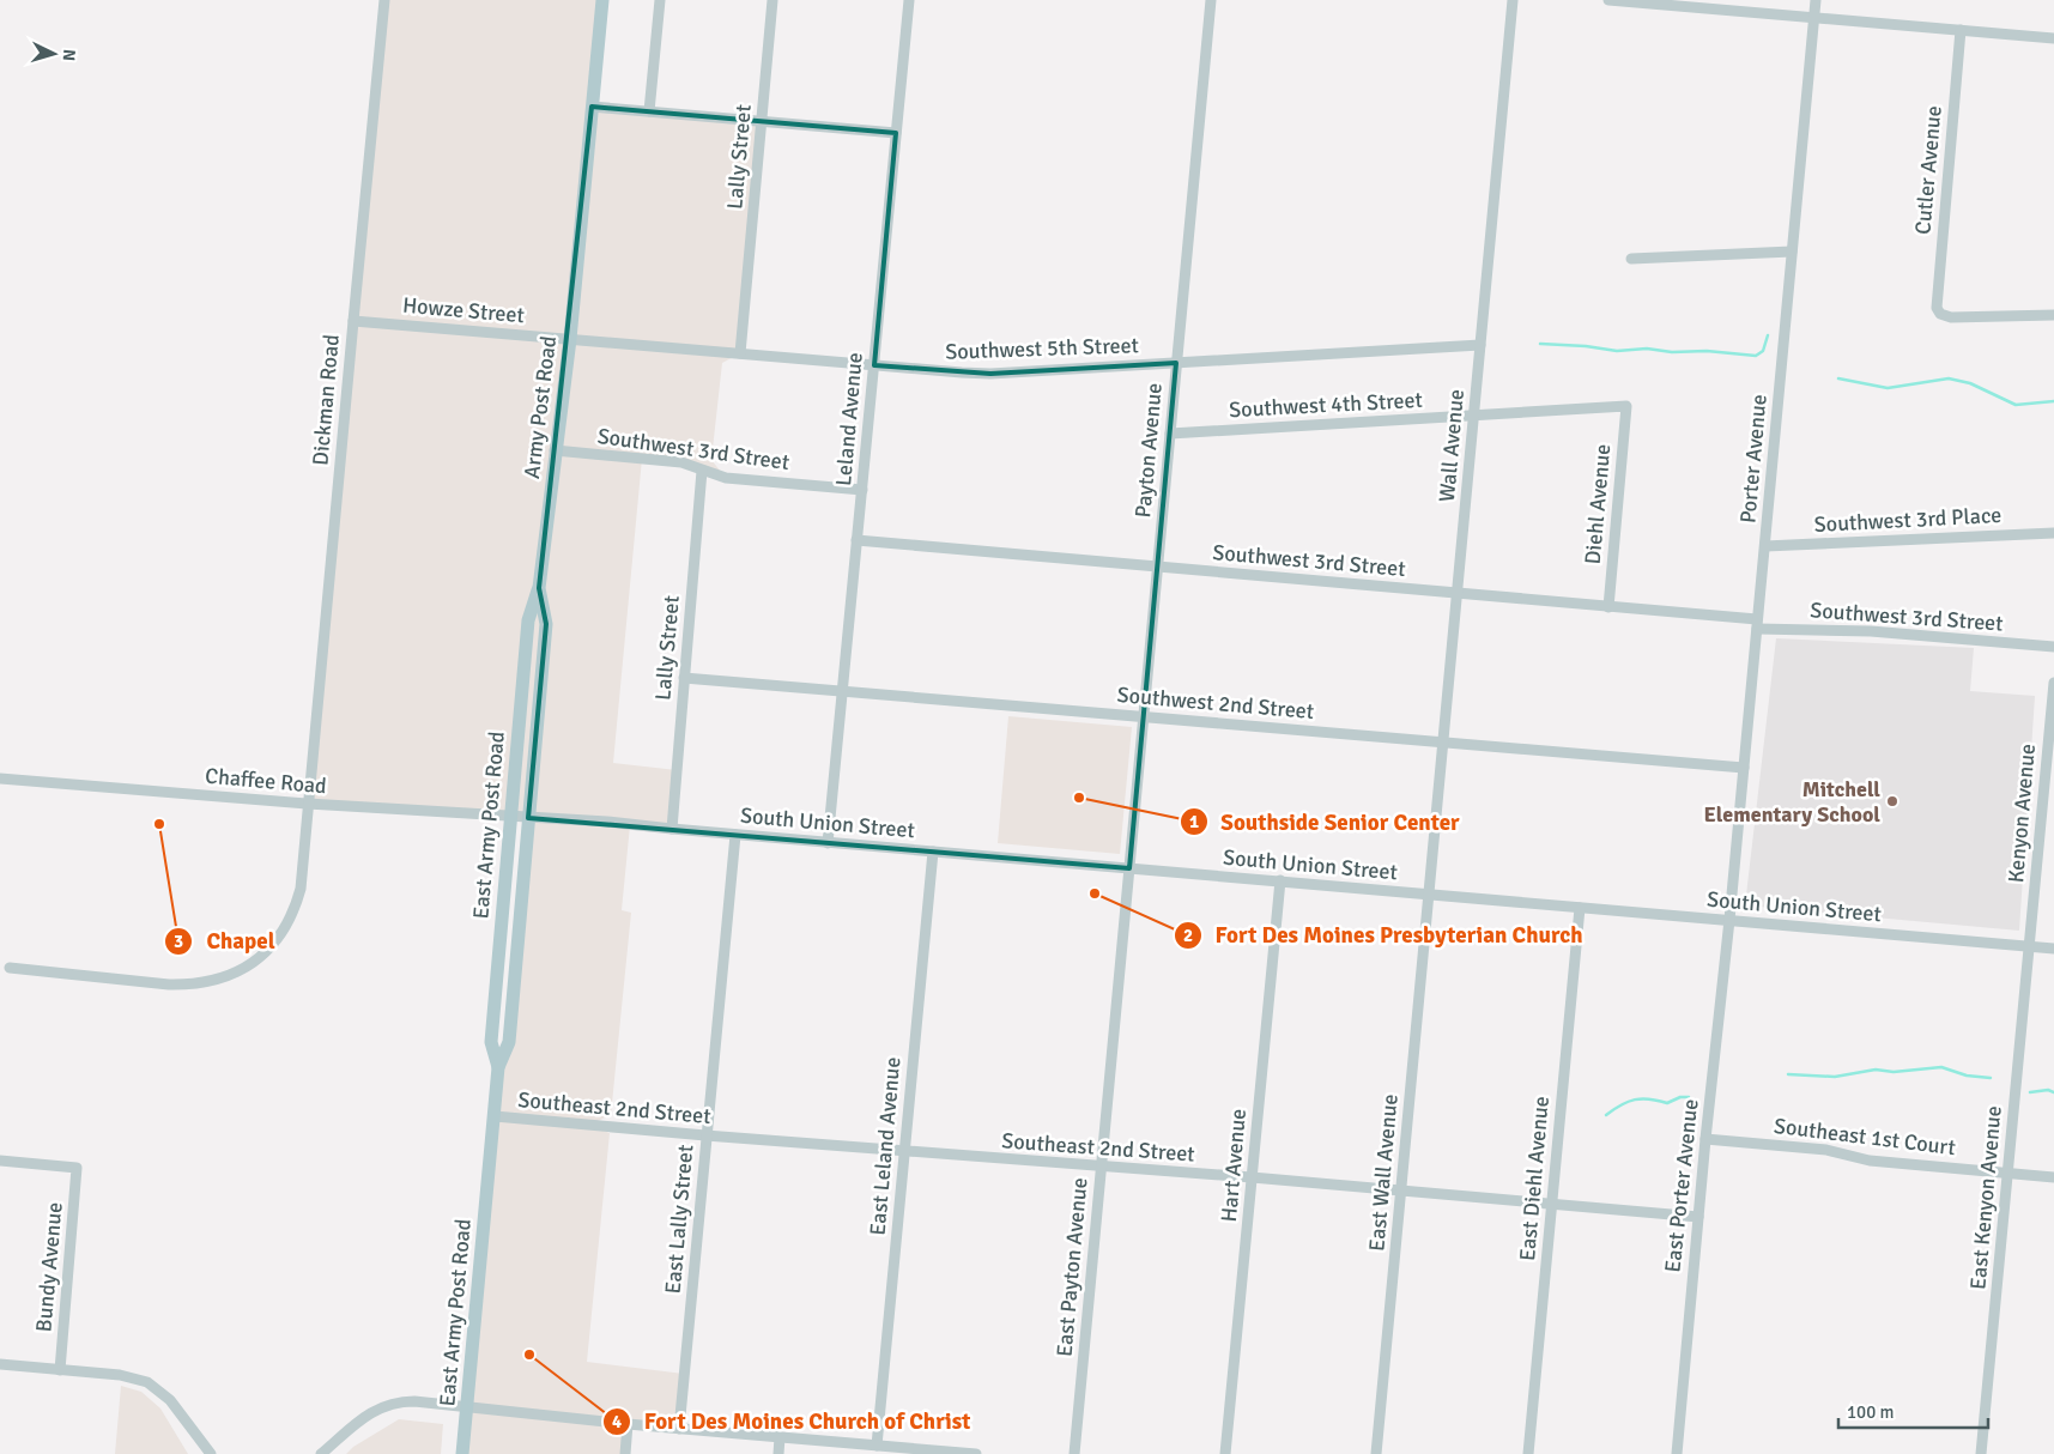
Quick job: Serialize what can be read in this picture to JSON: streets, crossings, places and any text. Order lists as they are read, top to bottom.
{
  "streets": {
    "main road": ["Army Post Road", "East Army Post Road"],
    "street": [
      "Lally Street",
      "Cutler Avenue",
      "Howze Street",
      "Southwest 5th Street",
      "Dickman Road",
      "Southwest 4th Street",
      "Leland Avenue",
      "Wall Avenue",
      "Southwest 3rd Street",
      "Payton Avenue",
      "Porter Avenue",
      "Diehl Avenue",
      "Southwest 3rd Place",
      "Southwest 2nd Street",
      "Chaffee Road",
      "Kenyon Avenue",
      "South Union Street",
      "Southeast 2nd Street",
      "Southeast 1st Court",
      "East Leland Avenue",
      "Hart Avenue",
      "East Wall Avenue",
      "East Diehl Avenue",
      "East Porter Avenue",
      "East Kenyon Avenue",
      "East Lally Street",
      "Bundy Avenue",
      "East Payton Avenue"
    ]
  },
  "crossings": [
    ["Lally Street", "Southwest 5th Street"],
    ["Lally Street", "Southwest 3rd Street"],
    ["Lally Street", "Southwest 2nd Street"],
    ["Lally Street", "South Union Street"],
    ["Howze Street", "Southwest 5th Street"],
    ["Howze Street", "Dickman Road"],
    ["Howze Street", "Army Post Road"],
    ["Southwest 5th Street", "Army Post Road"],
    ["Southwest 5th Street", "Leland Avenue"],
    ["Southwest 5th Street", "Wall Avenue"],
    ["Southwest 5th Street", "Payton Avenue"],
    ["Dickman Road", "Chaffee Road"],
    ["Southwest 4th Street", "Wall Avenue"],
    ["Southwest 4th Street", "Payton Avenue"],
    ["Southwest 4th Street", "Diehl Avenue"],
    ["Army Post Road", "Southwest 3rd Street"],
    ["Army Post Road", "Chaffee Road"],
    ["Army Post Road", "South Union Street"],
    ["Army Post Road", "East Army Post Road"],
    ["Leland Avenue", "Southwest 3rd Street"],
    ["Leland Avenue", "Southwest 2nd Street"],
    ["Leland Avenue", "South Union Street"],
    ["Wall Avenue", "Southwest 3rd Street"],
    ["Wall Avenue", "Southwest 2nd Street"],
    ["Wall Avenue", "South Union Street"],
    ["Wall Avenue", "East Wall Avenue"],
    ["Southwest 3rd Street", "Payton Avenue"],
    ["Southwest 3rd Street", "Porter Avenue"],
    ["Southwest 3rd Street", "Diehl Avenue"],
    ["Payton Avenue", "Southwest 2nd Street"],
    ["Payton Avenue", "South Union Street"],
    ["Payton Avenue", "East Payton Avenue"],
    ["Porter Avenue", "Southwest 3rd Place"],
    ["Porter Avenue", "Southwest 2nd Street"],
    ["Porter Avenue", "South Union Street"],
    ["Porter Avenue", "East Porter Avenue"],
    ["Chaffee Road", "South Union Street"],
    ["Chaffee Road", "East Army Post Road"],
    ["Kenyon Avenue", "South Union Street"],
    ["Kenyon Avenue", "East Kenyon Avenue"],
    ["South Union Street", "East Army Post Road"],
    ["South Union Street", "East Leland Avenue"],
    ["South Union Street", "Hart Avenue"],
    ["South Union Street", "East Wall Avenue"],
    ["South Union Street", "East Diehl Avenue"],
    ["South Union Street", "East Porter Avenue"],
    ["South Union Street", "East Kenyon Avenue"],
    ["South Union Street", "East Lally Street"],
    ["South Union Street", "East Payton Avenue"],
    ["East Army Post Road", "Southeast 2nd Street"],
    ["Southeast 2nd Street", "East Leland Avenue"],
    ["Southeast 2nd Street", "Hart Avenue"],
    ["Southeast 2nd Street", "East Wall Avenue"],
    ["Southeast 2nd Street", "East Diehl Avenue"],
    ["Southeast 2nd Street", "East Porter Avenue"],
    ["Southeast 2nd Street", "East Lally Street"],
    ["Southeast 2nd Street", "East Payton Avenue"],
    ["Southeast 1st Court", "East Porter Avenue"],
    ["Southeast 1st Court", "East Kenyon Avenue"]
  ],
  "places": [
    "Southside Senior Center",
    "Mitchell Elementary School",
    "Chapel",
    "Fort Des Moines Presbyterian Church",
    "Fort Des Moines Church of Christ"
  ],
  "scale_bar": "100 m",
  "north": "right"
}
